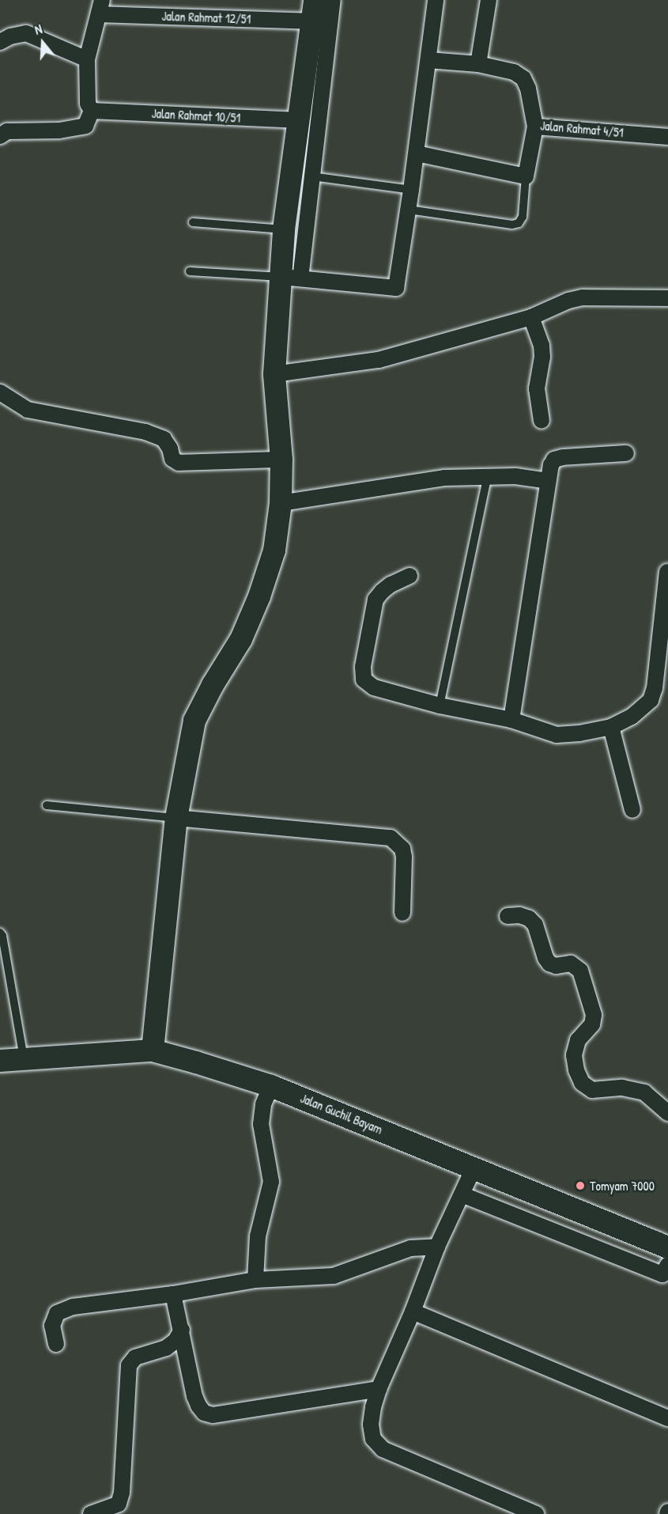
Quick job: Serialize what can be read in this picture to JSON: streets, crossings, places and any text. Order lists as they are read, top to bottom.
{
  "streets": {
    "street": [
      "Jalan Rahmat 12/51",
      "Jalan Rahmat 10/51",
      "Jalan Rahmat 4/51",
      "Jalan Guchil Bayam"
    ]
  },
  "places": ["Tomyam 7000"],
  "north": "top"
}
